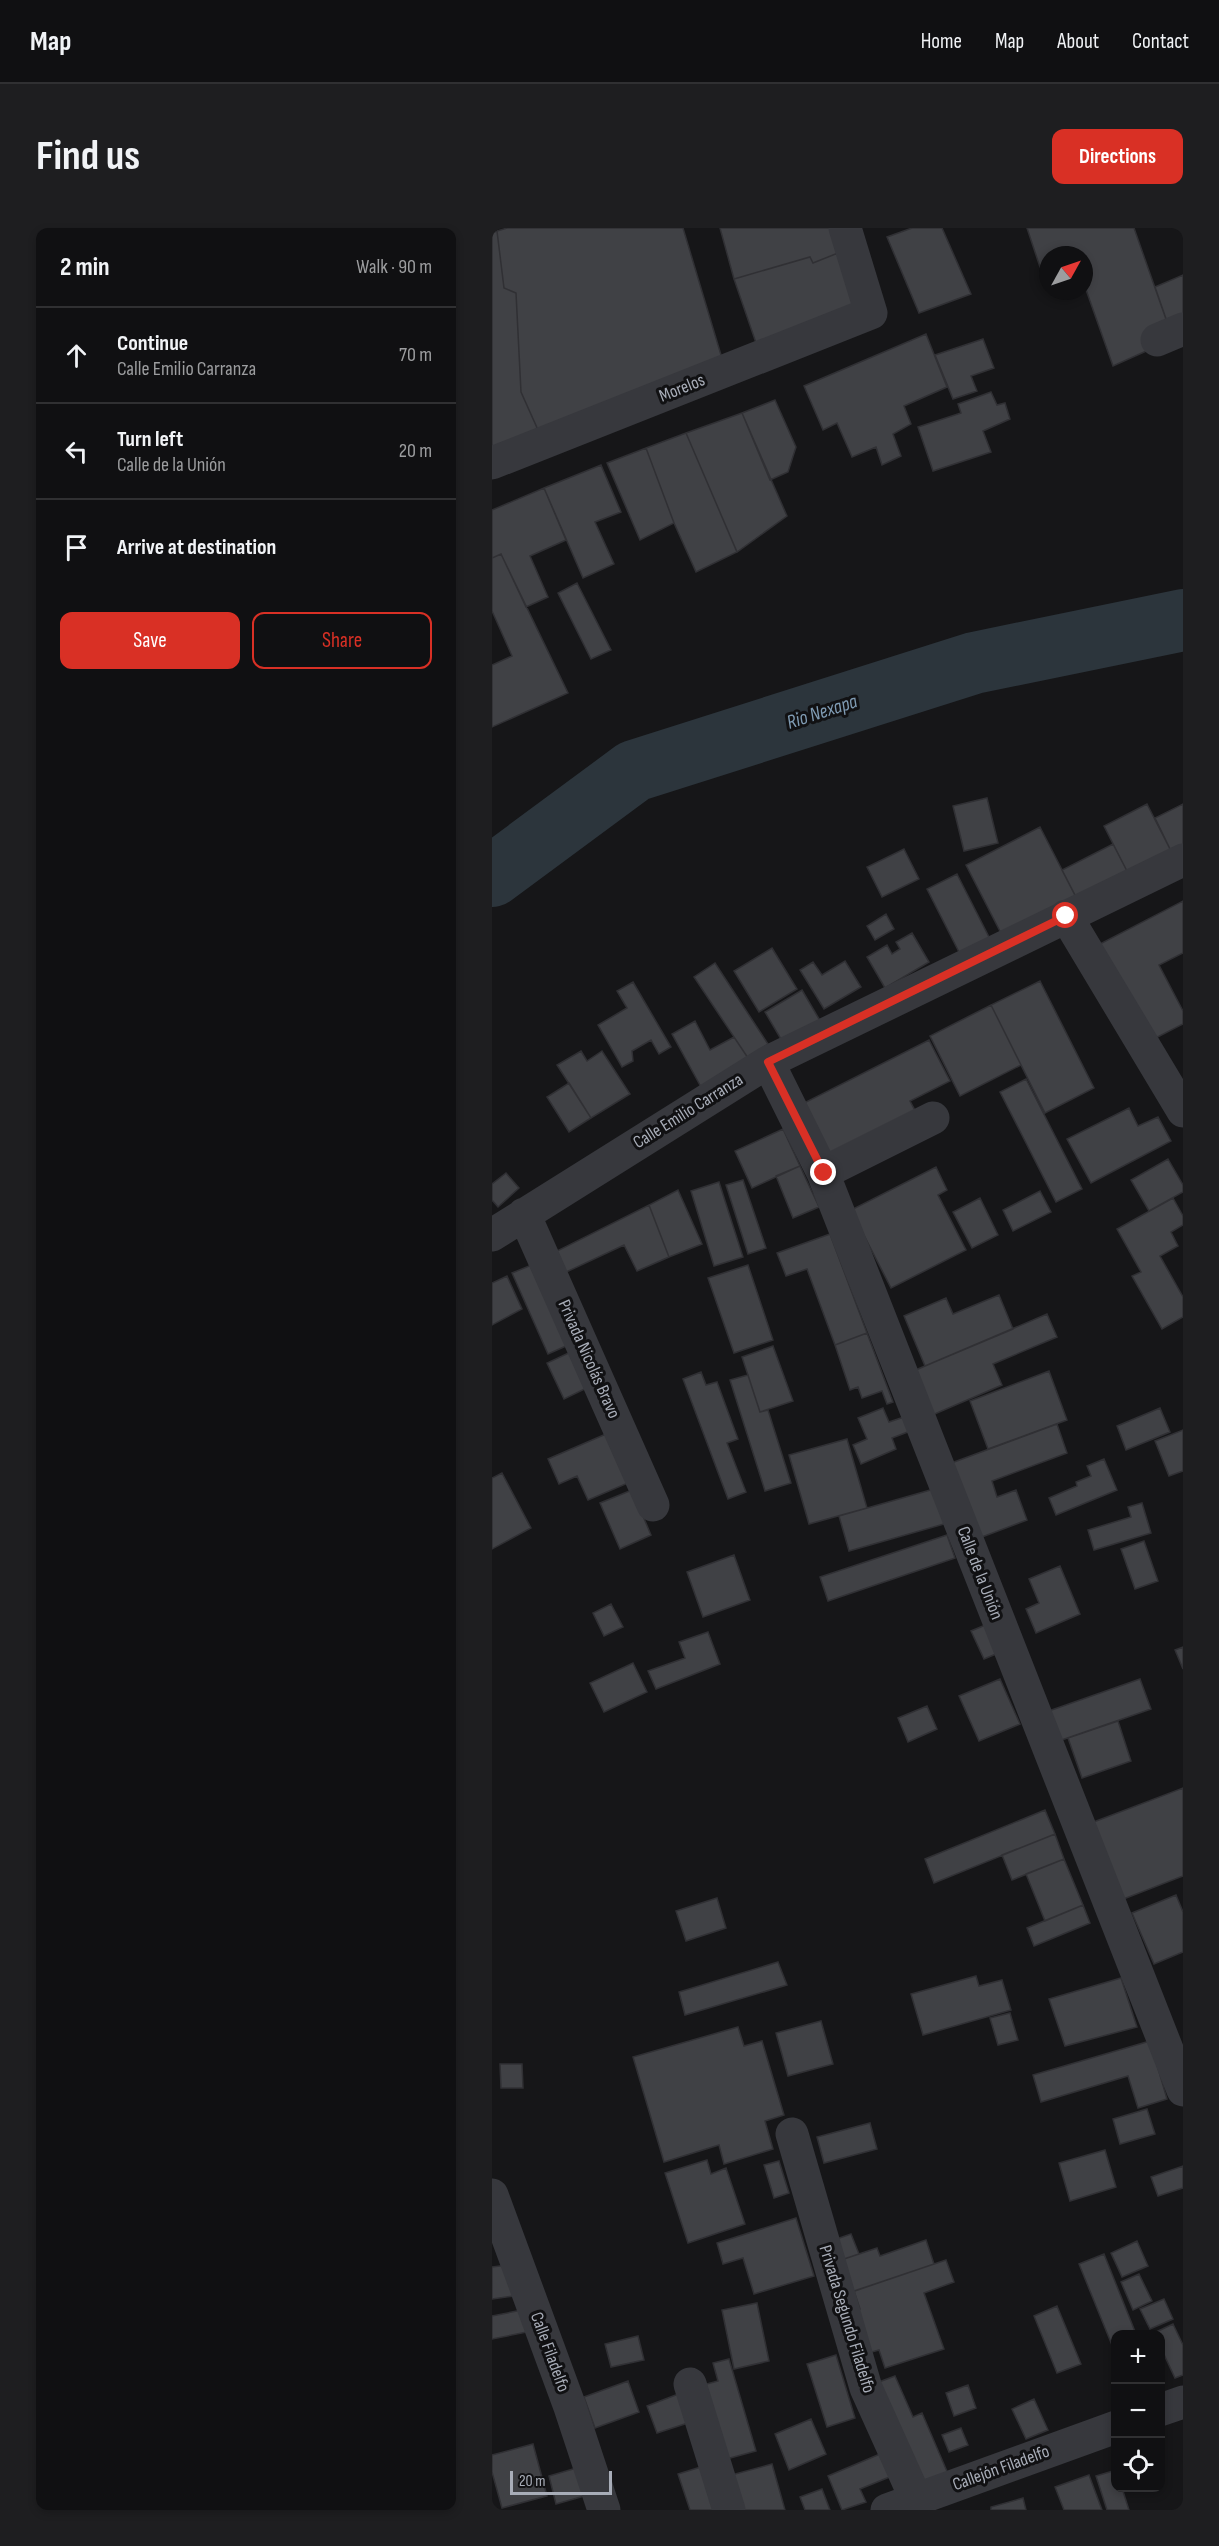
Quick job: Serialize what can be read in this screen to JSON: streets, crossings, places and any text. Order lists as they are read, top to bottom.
{
  "streets": {
    "street": [
      "Morelos",
      "Calle Emilio Carranza",
      "Privada Nicolás Bravo",
      "Calle de la Unión",
      "Privada Segundo Filadelfo",
      "Calle Filadelfo",
      "Callejón Filadelfo"
    ]
  },
  "crossings": [
    ["Calle Emilio Carranza", "Privada Nicolás Bravo"],
    ["Calle Emilio Carranza", "Calle de la Unión"],
    ["Privada Segundo Filadelfo", "Callejón Filadelfo"]
  ],
  "water": ["Rio Nexapa"],
  "scale_bar": "20 m",
  "north": "top right",
  "page": {
    "header": "Map",
    "nav": [
      "Home",
      "Map",
      "About",
      "Contact"
    ],
    "buttons": [
      "Directions",
      ["Save", "Share"]
    ],
    "title": "Find us",
    "heading": ["2 min", "Walk · 90 m"],
    "list": [
      ["Continue", "Calle Emilio Carranza", "70 m"],
      ["Turn left", "Calle de la Unión", "20 m"],
      "Arrive at destination"
    ],
    "map_buttons": ["+", "−"],
    "scale": "20 m"
  }
}
